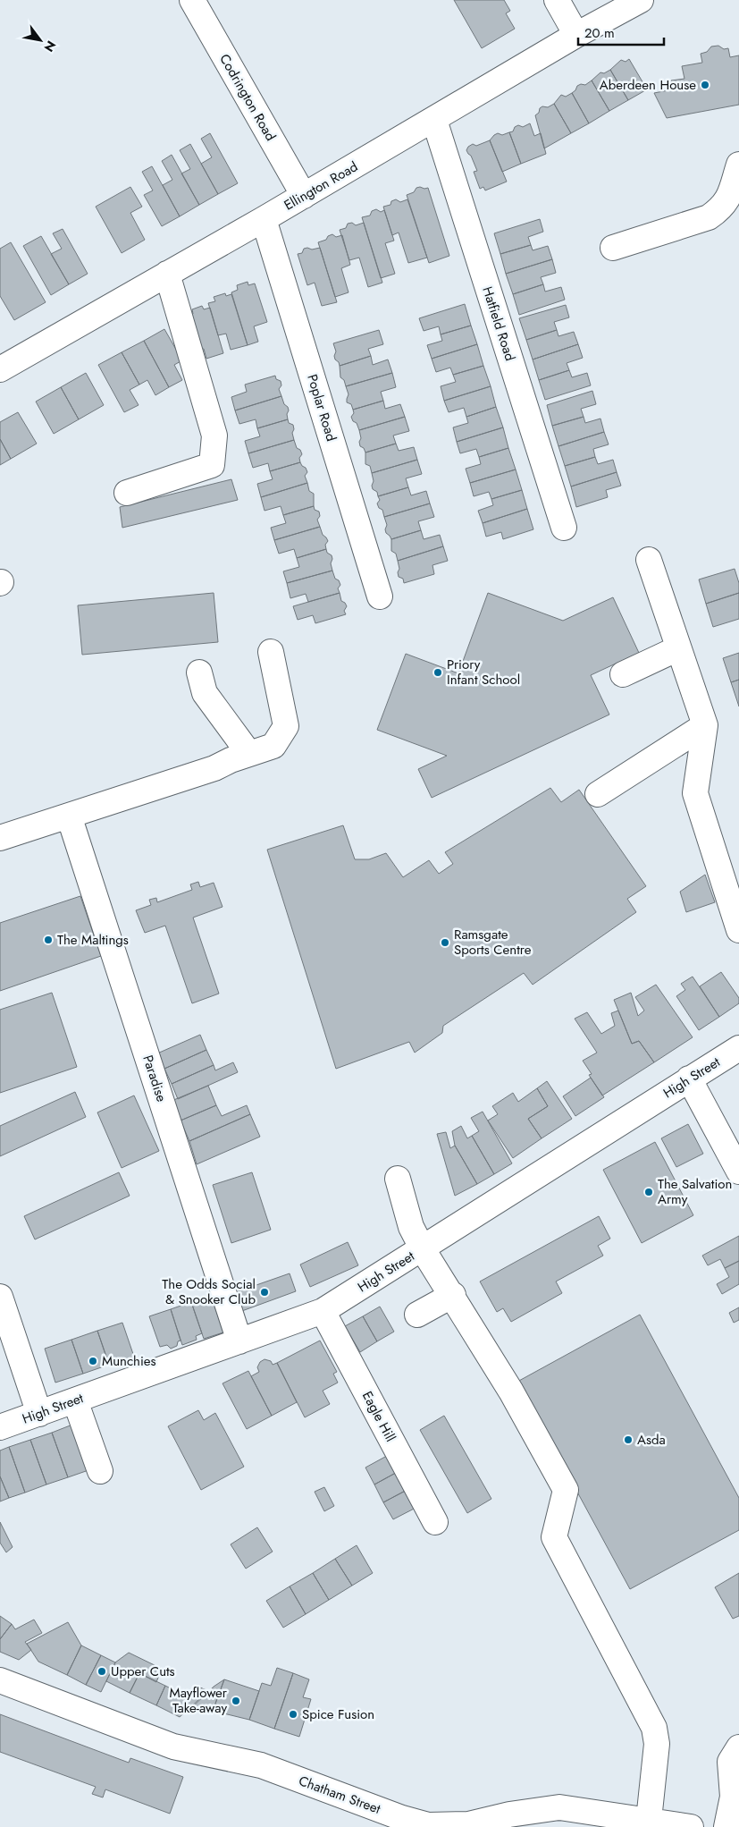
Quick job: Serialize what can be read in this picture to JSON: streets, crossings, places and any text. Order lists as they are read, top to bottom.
{
  "streets": {
    "street": [
      "Codrington Road",
      "Ellington Road",
      "Hatfield Road",
      "Poplar Road",
      "High Street",
      "Paradise",
      "Eagle Hill",
      "Chatham Street"
    ]
  },
  "crossings": [
    ["Codrington Road", "Ellington Road"],
    ["Ellington Road", "Hatfield Road"],
    ["Ellington Road", "Poplar Road"],
    ["High Street", "Paradise"],
    ["High Street", "Eagle Hill"]
  ],
  "places": [
    "Aberdeen House",
    "Priory Infant School",
    "The Maltings",
    "Ramsgate Sports Centre",
    "The Salvation Army",
    "The Odds Social & Snooker Club",
    "Munchies",
    "Asda",
    "Upper Cuts",
    "Mayflower Take-away",
    "Spice Fusion"
  ],
  "scale_bar": "20 m",
  "north": "bottom right"
}
